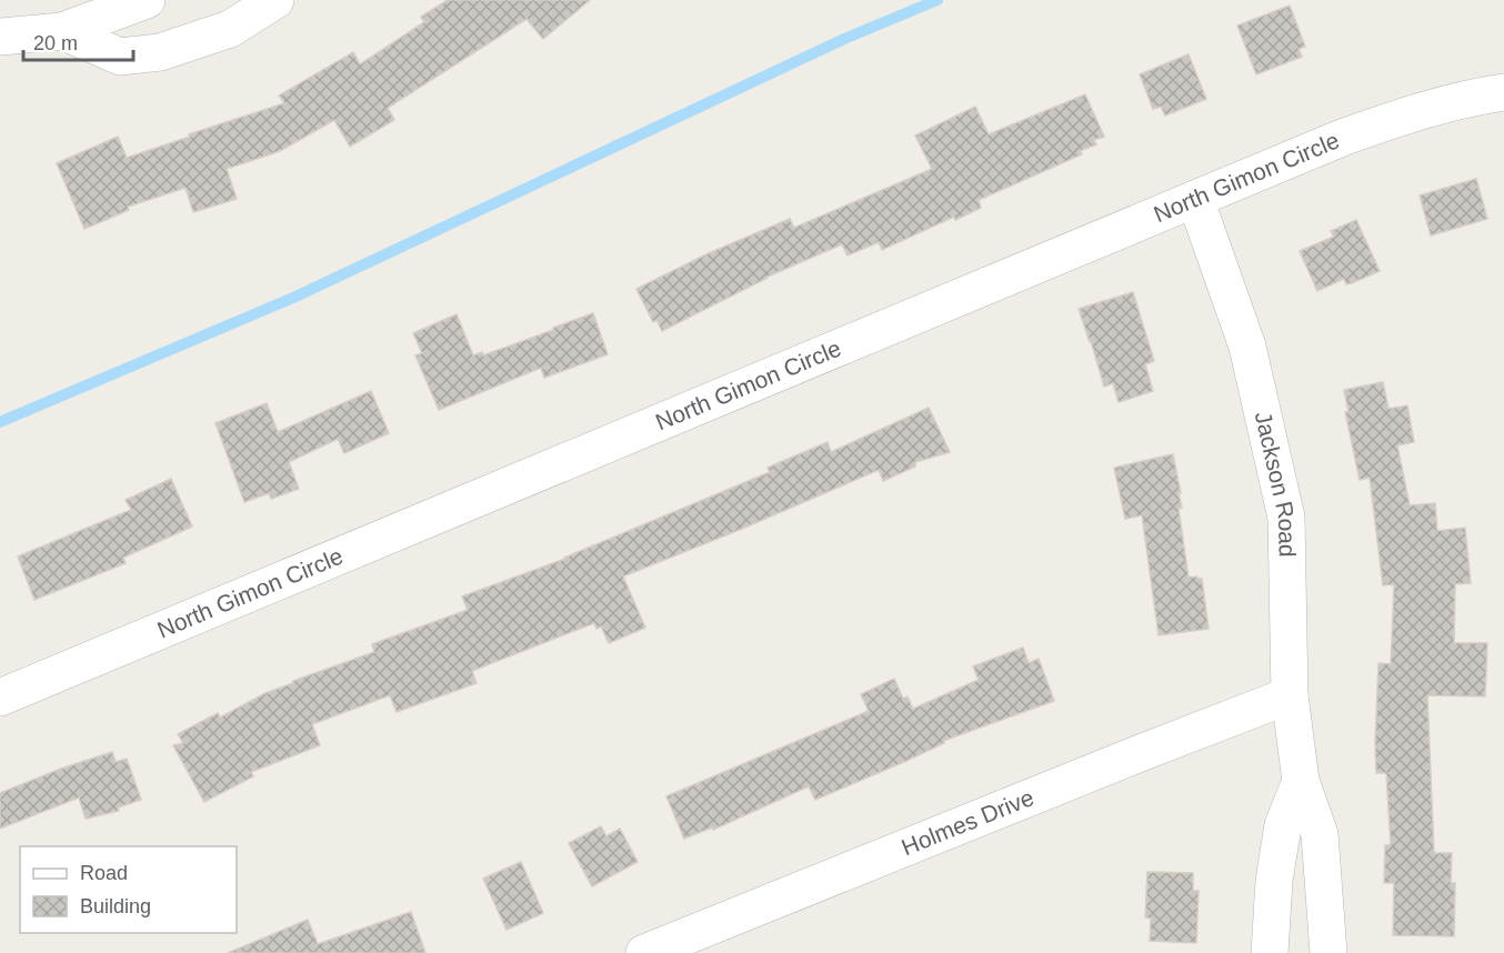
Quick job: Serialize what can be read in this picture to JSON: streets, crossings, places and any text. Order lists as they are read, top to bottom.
{
  "streets": {
    "street": ["North Gimon Circle", "Jackson Road", "Holmes Drive"]
  },
  "crossings": [
    ["North Gimon Circle", "Jackson Road"],
    ["Jackson Road", "Holmes Drive"]
  ],
  "legend": ["Road", "Building"],
  "scale_bar": "20 m"
}
